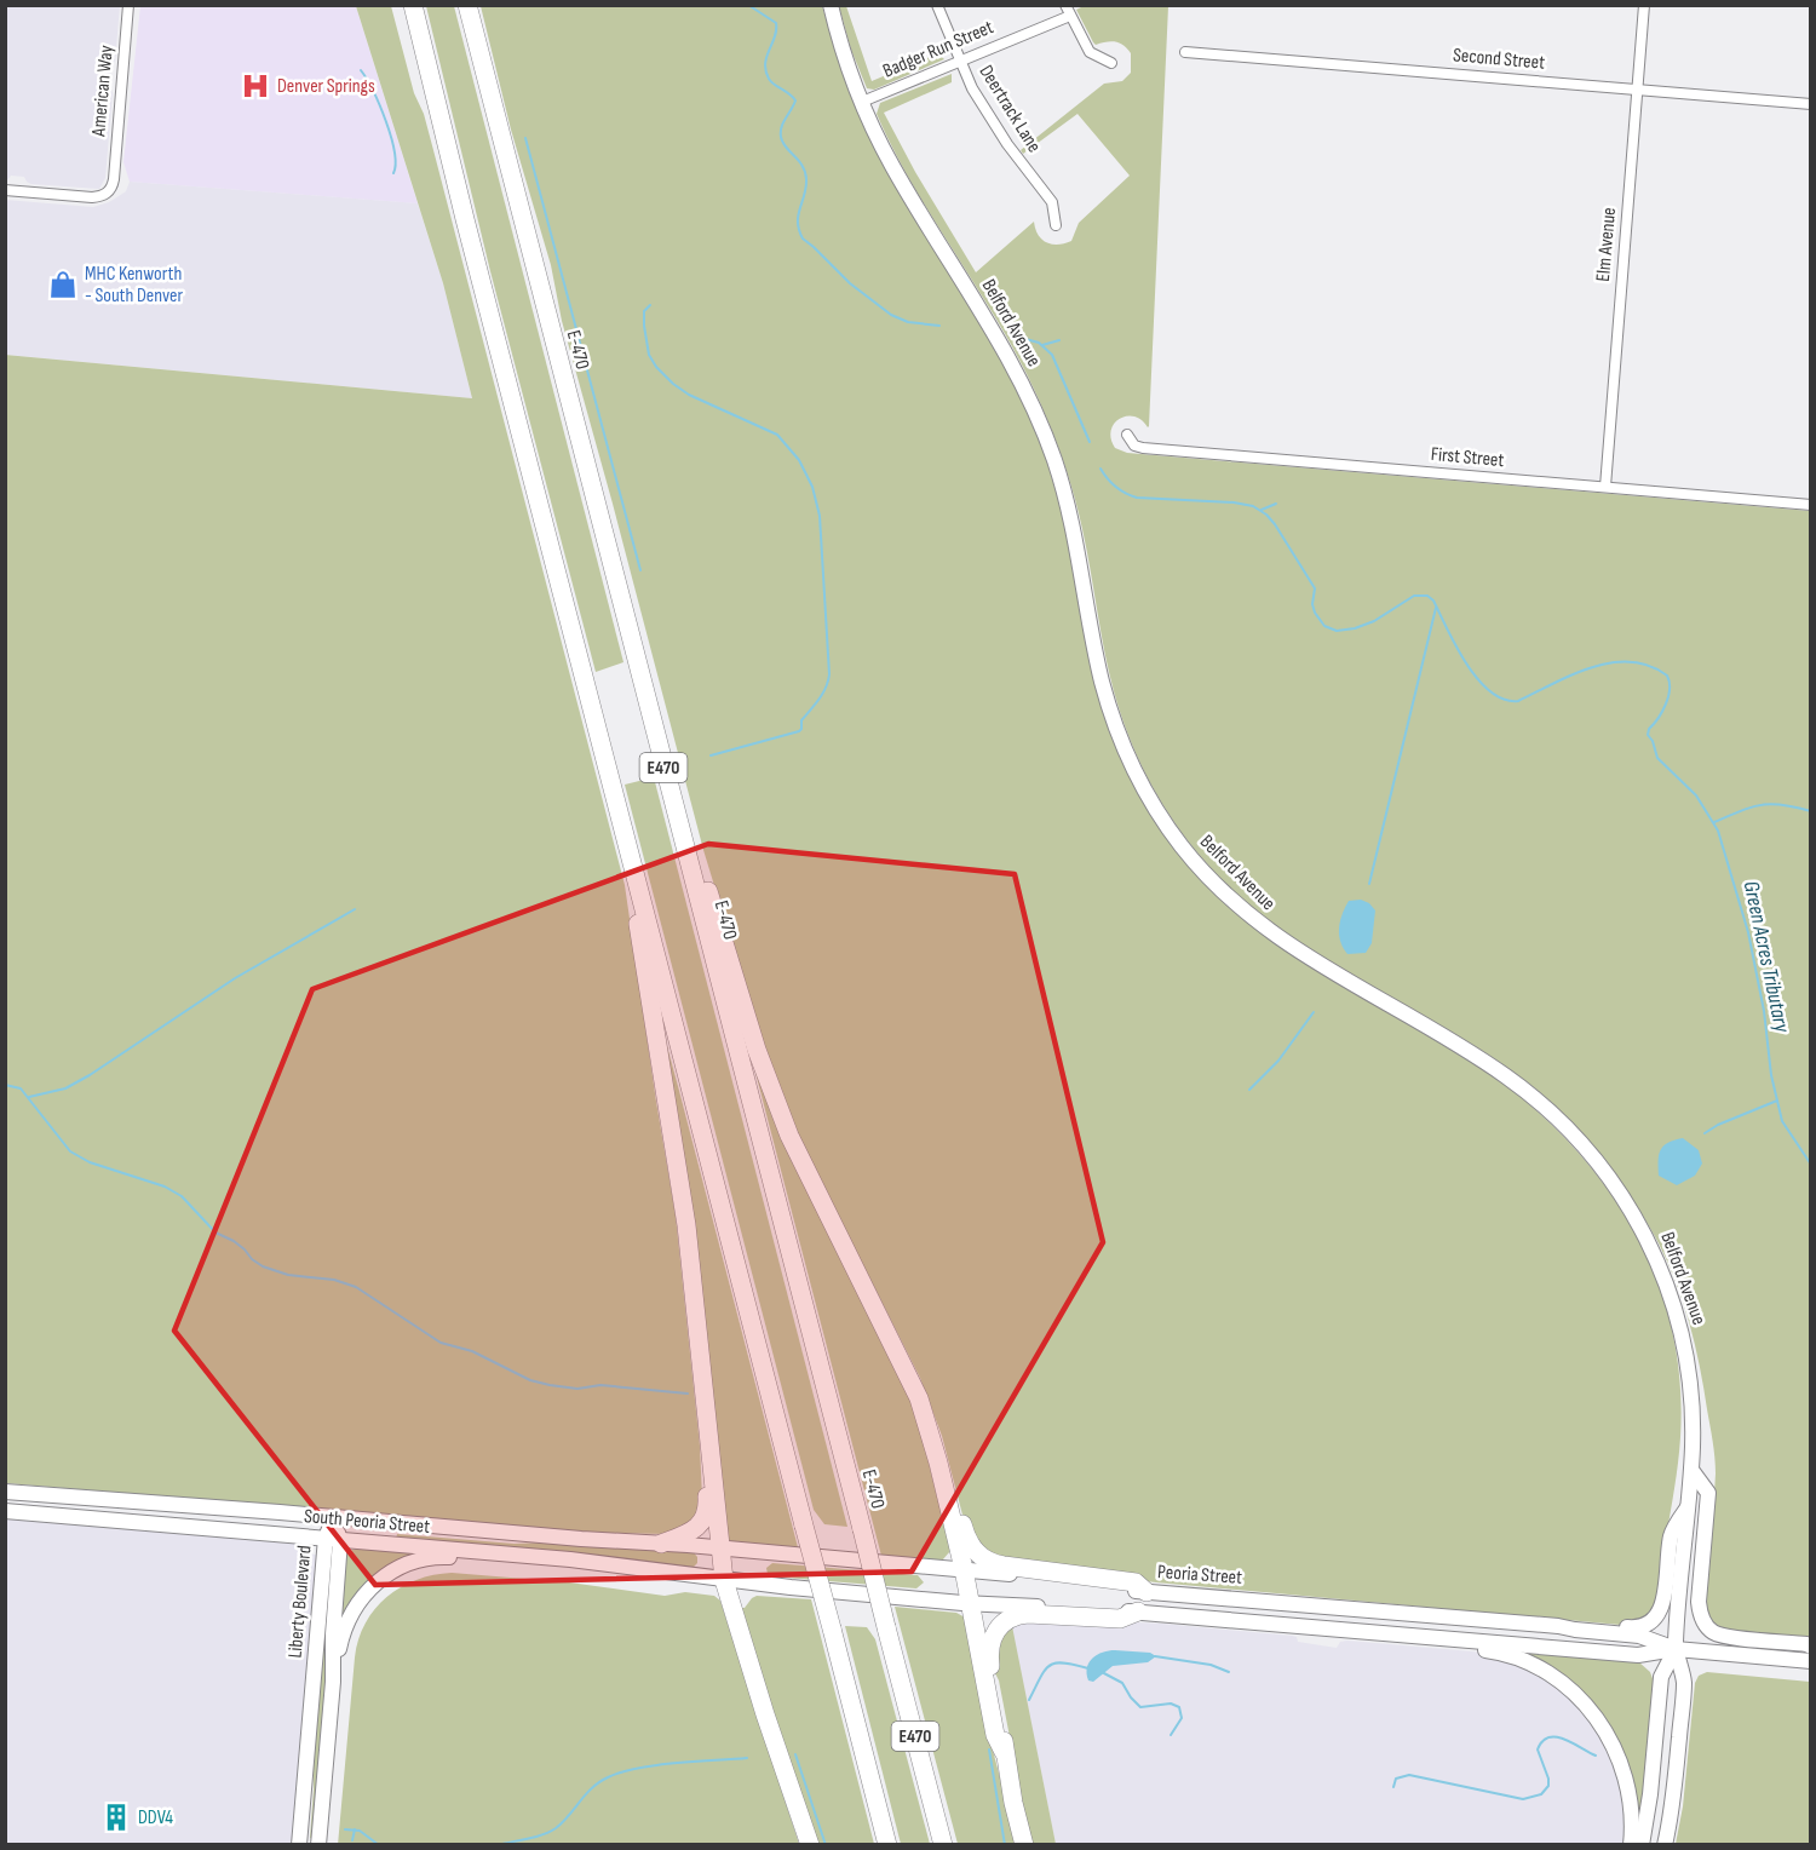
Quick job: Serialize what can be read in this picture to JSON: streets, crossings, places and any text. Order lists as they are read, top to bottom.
{
  "streets": {
    "highway": ["E-470", "E470"],
    "main road": [
      "Belford Avenue",
      "South Peoria Street",
      "Peoria Street",
      "Liberty Boulevard"
    ],
    "street": [
      "Badger Run Street",
      "Second Street",
      "American Way",
      "Deertrack Lane",
      "Elm Avenue",
      "First Street"
    ]
  },
  "crossings": [
    ["Badger Run Street", "Deertrack Lane"],
    ["Badger Run Street", "Belford Avenue"],
    ["Second Street", "Elm Avenue"],
    ["Elm Avenue", "First Street"],
    ["Belford Avenue", "Peoria Street"],
    ["South Peoria Street", "Peoria Street"],
    ["South Peoria Street", "Liberty Boulevard"]
  ],
  "water": ["Green Acres Tributary"],
  "places": {
    "hospital": ["Denver Springs"],
    "shop": ["MHC Kenworth - South Denver"],
    "building": ["DDV4"]
  }
}
